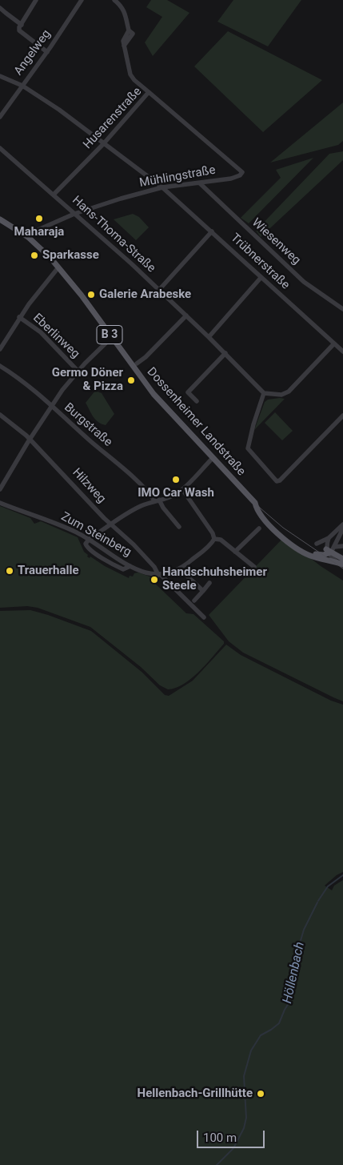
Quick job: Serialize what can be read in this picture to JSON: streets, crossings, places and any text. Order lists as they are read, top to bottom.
{
  "streets": {
    "main road": ["B 3", "Dossenheimer Landstraße"],
    "street": [
      "Angelweg",
      "Husarenstraße",
      "Mühlingstraße",
      "Hans-Thoma-Straße",
      "Wiesenweg",
      "Trübnerstraße",
      "Eberlinweg",
      "Burgstraße",
      "Hilzweg",
      "Zum Steinberg"
    ]
  },
  "crossings": [
    ["Angelweg", "Trübnerstraße"],
    ["Husarenstraße", "Mühlingstraße"],
    ["Husarenstraße", "Hans-Thoma-Straße"],
    ["Husarenstraße", "Trübnerstraße"],
    ["Mühlingstraße", "Hans-Thoma-Straße"],
    ["Mühlingstraße", "Wiesenweg"],
    ["Mühlingstraße", "Trübnerstraße"],
    ["Mühlingstraße", "Dossenheimer Landstraße"],
    ["Hilzweg", "Zum Steinberg"]
  ],
  "water": ["Höllenbach"],
  "places": [
    "Maharaja",
    "Sparkasse",
    "Galerie Arabeske",
    "Germo Döner & Pizza",
    "IMO Car Wash",
    "Trauerhalle",
    "Handschuhsheimer Steele",
    "Hellenbach-Grillhütte"
  ],
  "scale_bar": "100 m"
}
